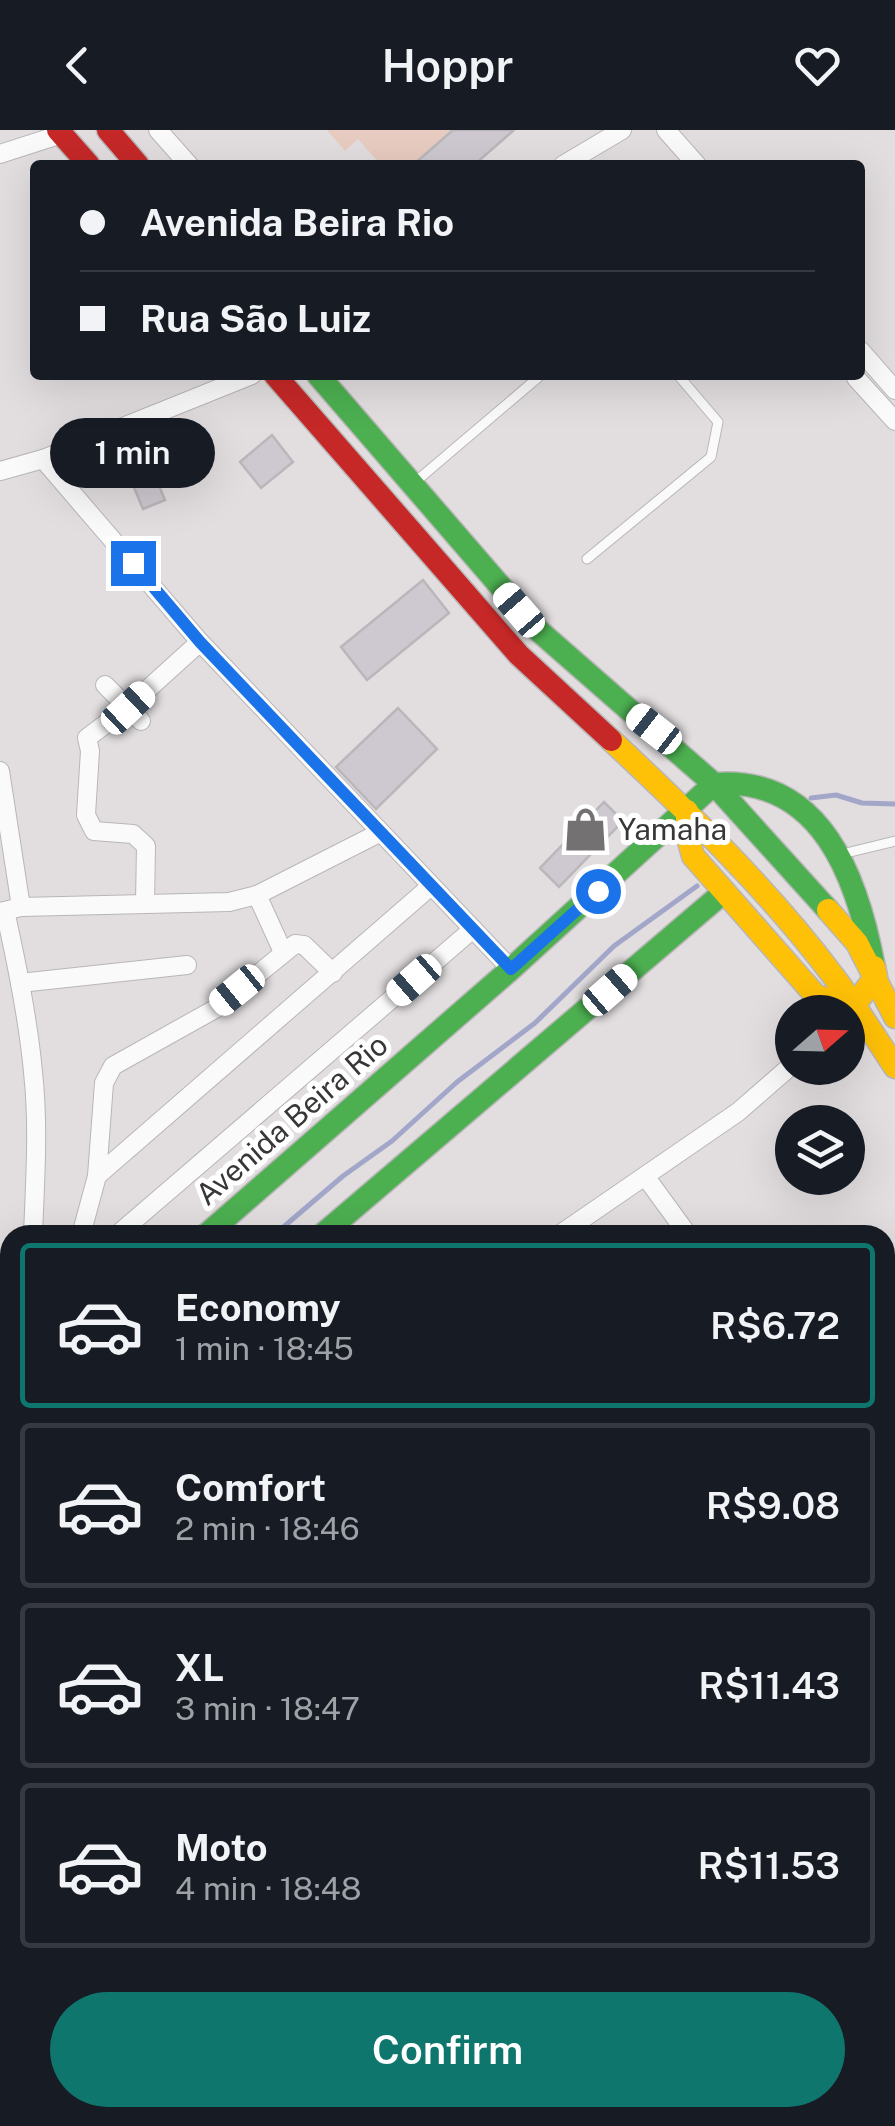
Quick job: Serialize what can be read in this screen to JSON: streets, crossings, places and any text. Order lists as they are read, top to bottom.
{
  "streets": {
    "street": ["Avenida Beira Rio"]
  },
  "places": {
    "shop": ["Yamaha"]
  },
  "north": "right",
  "page": {
    "header": "Hoppr",
    "banner": ["Avenida Beira Rio", "Rua São Luiz"],
    "bubble": "1 min",
    "list": [
      {
        "name": "Economy",
        "note": "1 min · 18:45",
        "value": "R$6.72"
      },
      {
        "name": "Comfort",
        "note": "2 min · 18:46",
        "value": "R$9.08"
      },
      {
        "name": "XL",
        "note": "3 min · 18:47",
        "value": "R$11.43"
      },
      {
        "name": "Moto",
        "note": "4 min · 18:48",
        "value": "R$11.53"
      }
    ],
    "buttons": "Confirm"
  }
}
